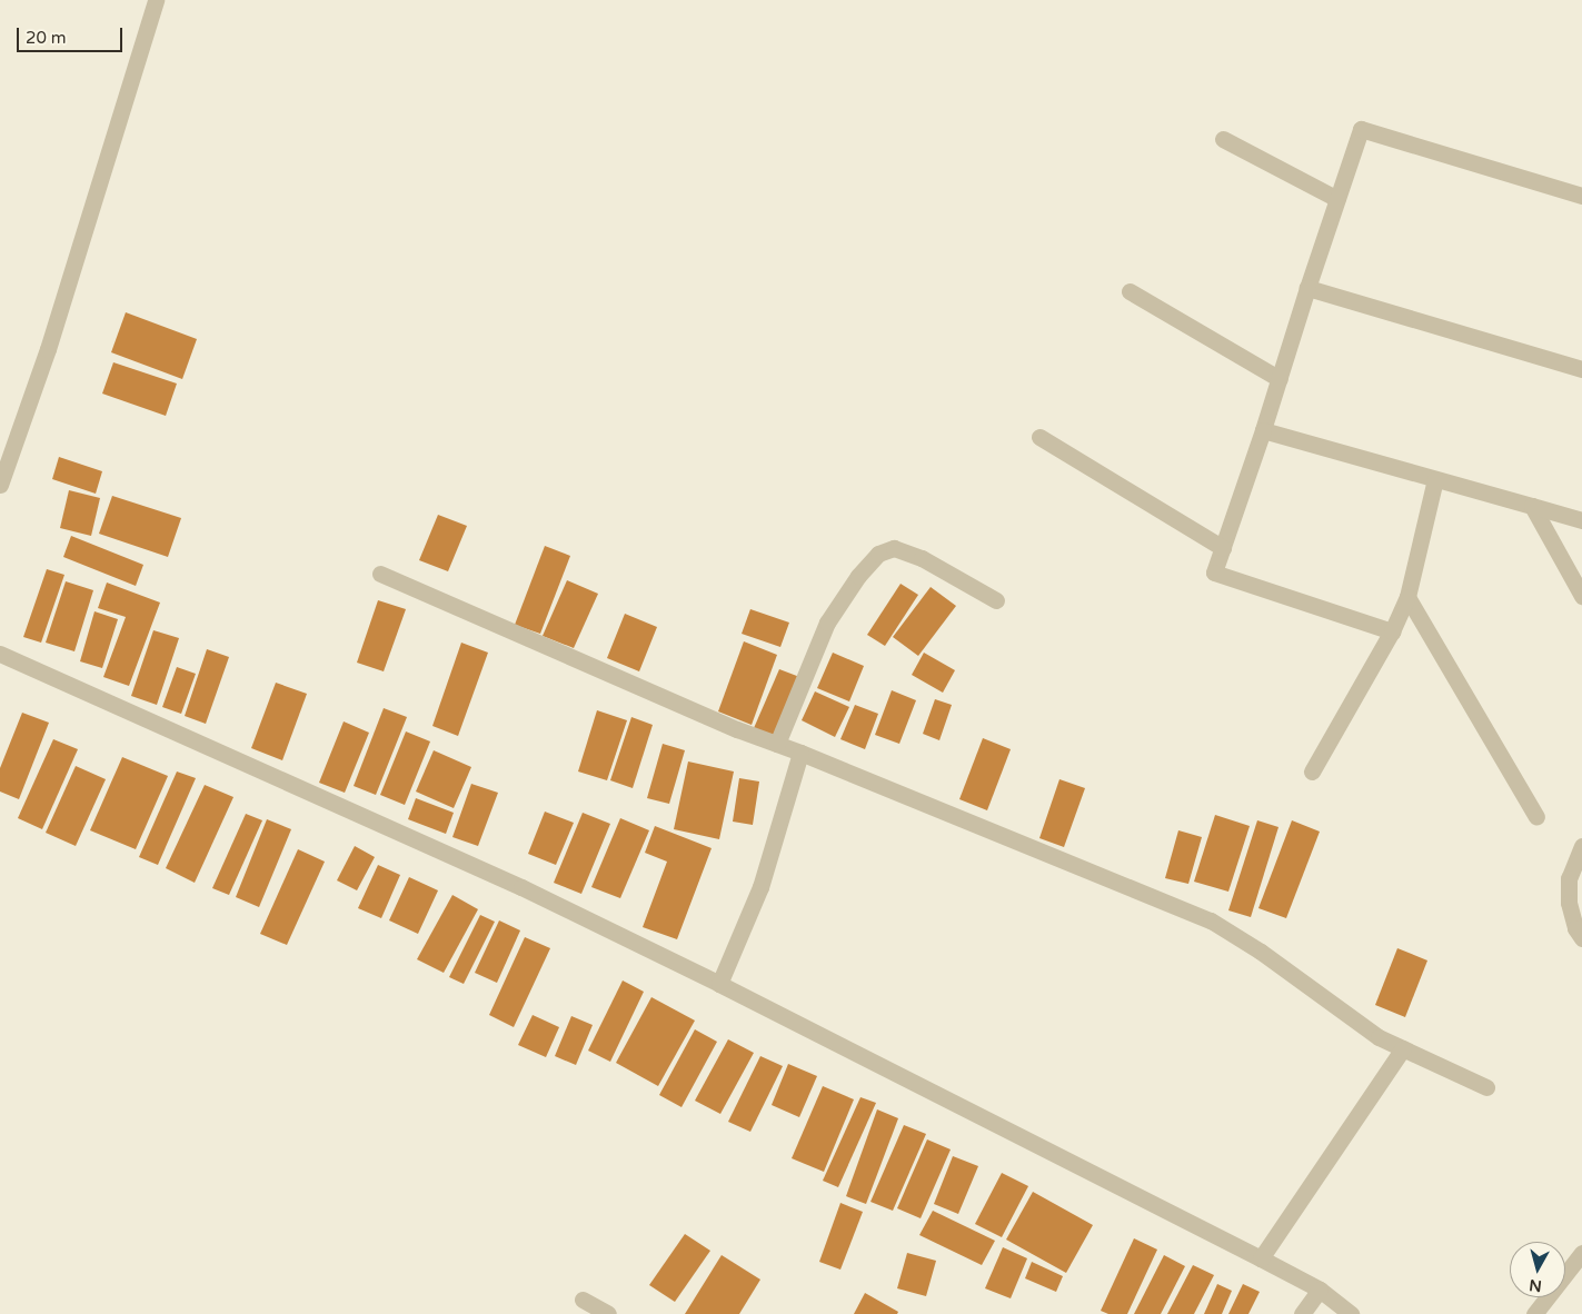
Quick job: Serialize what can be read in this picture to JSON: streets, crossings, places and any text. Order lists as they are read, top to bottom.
{
  "scale_bar": "20 m",
  "north": "bottom"
}
